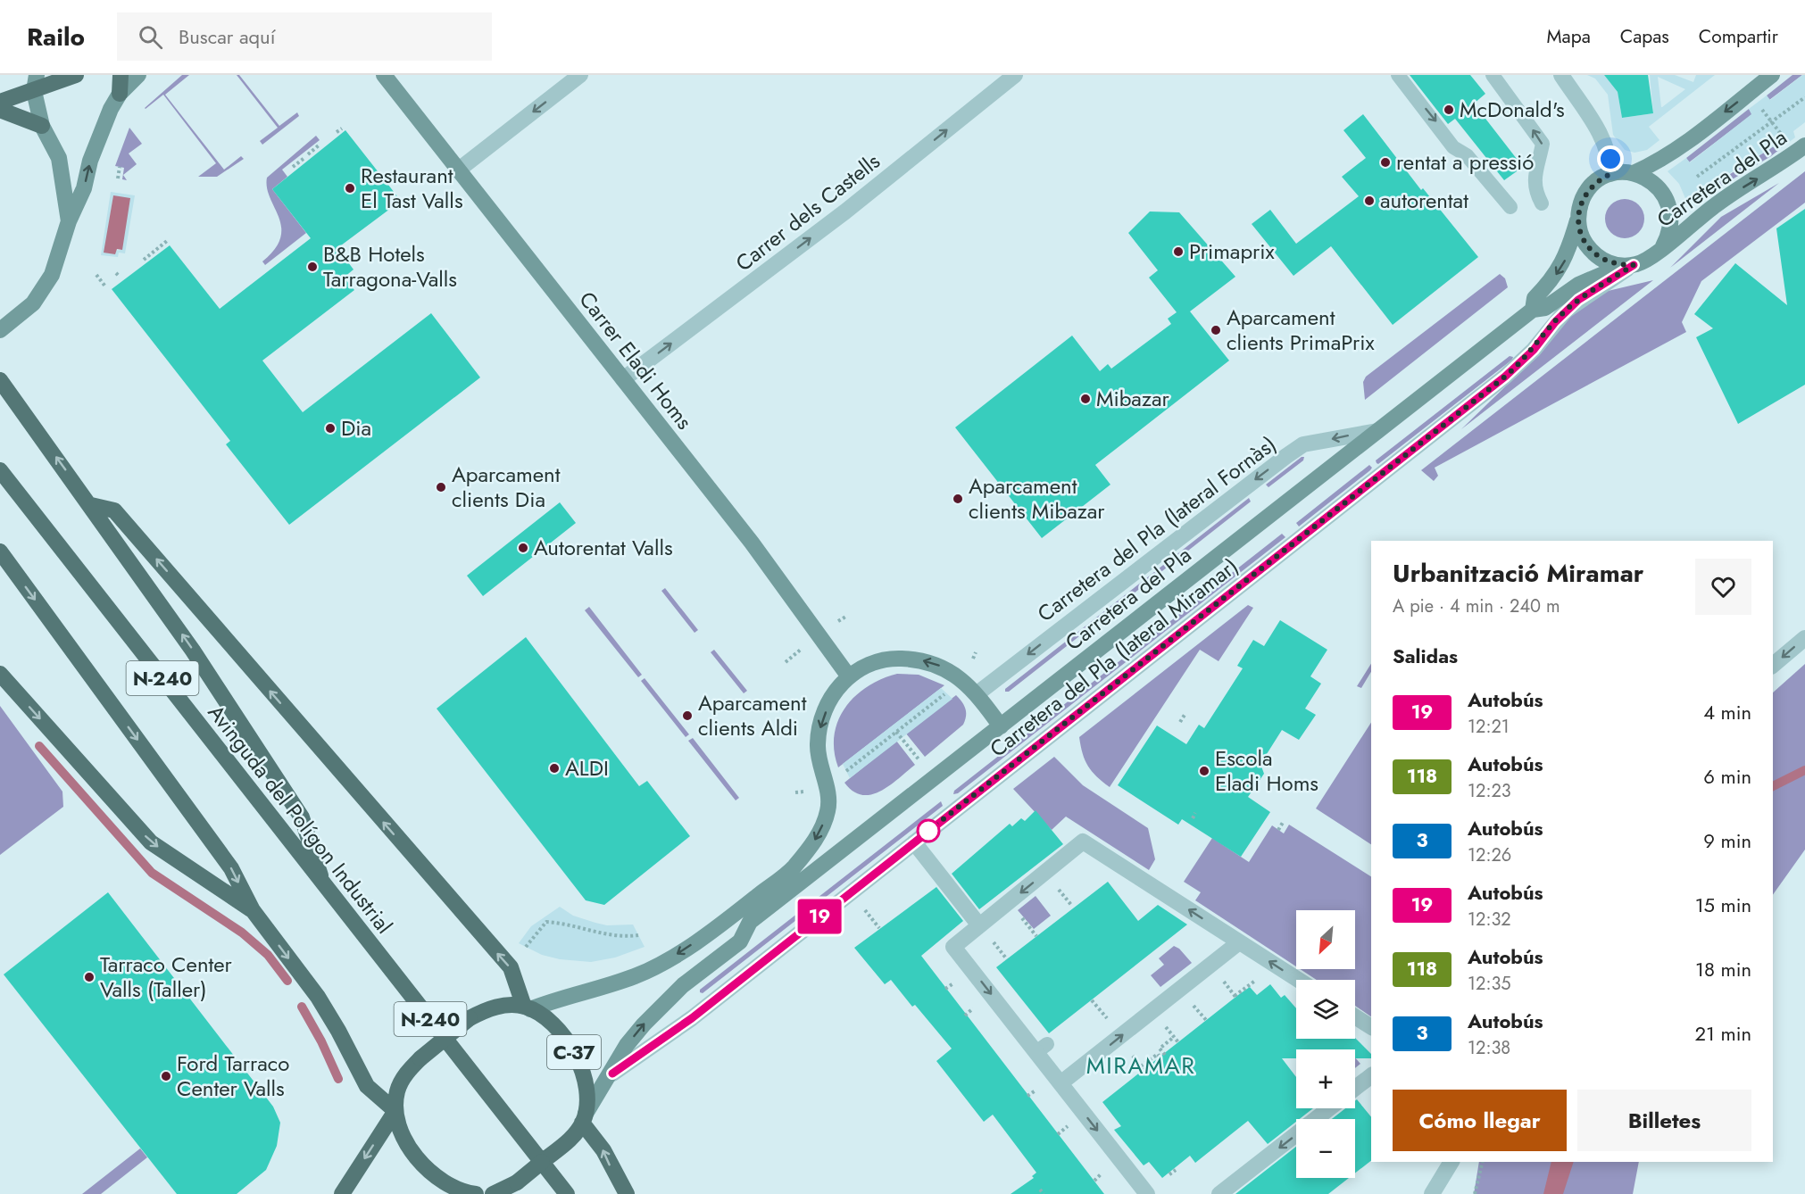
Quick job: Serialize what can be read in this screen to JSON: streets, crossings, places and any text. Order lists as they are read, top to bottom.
{
  "streets": {
    "main road": [
      "Carretera del Pla",
      "Carrer Eladi Homs",
      "N-240",
      "Avinguda del Polígon Industrial",
      "C-37"
    ],
    "street": ["Carrer dels Castells", "Carretera del Pla (lateral Fornàs)", "Carretera del Pla (lateral Miramar)"]
  },
  "crossings": [
    ["Carretera del Pla", "Carretera del Pla (lateral Fornàs)"],
    ["Carretera del Pla", "Carretera del Pla (lateral Miramar)"],
    ["Carrer dels Castells", "Carrer Eladi Homs"]
  ],
  "one_way": ["Carrer dels Castells", "Carretera del Pla (lateral Fornàs)"],
  "districts": ["MIRAMAR"],
  "places": [
    "McDonald's",
    "rentat a pressió",
    "Restaurant El Tast Valls",
    "autorentat",
    "Primaprix",
    "B&B Hotels Tarragona-Valls",
    "Aparcament clients PrimaPrix",
    "Mibazar",
    "Dia",
    "Aparcament clients Dia",
    "Aparcament clients Mibazar",
    "Autorentat Valls",
    "Aparcament clients Aldi",
    "ALDI",
    "Escola Eladi Homs",
    "Tarraco Center Valls (Taller)",
    "Ford Tarraco Center Valls"
  ],
  "lines": ["bus line 19"],
  "north": "bottom left",
  "page": {
    "header": "Railo",
    "search": "Buscar aquí",
    "nav": ["Mapa", "Capas", "Compartir"],
    "on_map": "19",
    "heading": [
      ["Urbanització Miramar", "A pie · 4 min · 240 m"],
      "Salidas"
    ],
    "list": [
      {
        "mark": "19",
        "name": "Autobús",
        "note": "12:21",
        "value": "4 min"
      },
      {
        "mark": "118",
        "name": "Autobús",
        "note": "12:23",
        "value": "6 min"
      },
      {
        "mark": "3",
        "name": "Autobús",
        "note": "12:26",
        "value": "9 min"
      },
      {
        "mark": "19",
        "name": "Autobús",
        "note": "12:32",
        "value": "15 min"
      },
      {
        "mark": "118",
        "name": "Autobús",
        "note": "12:35",
        "value": "18 min"
      },
      {
        "mark": "3",
        "name": "Autobús",
        "note": "12:38",
        "value": "21 min"
      }
    ],
    "map_buttons": ["+", "−"],
    "buttons": ["Cómo llegar", "Billetes"]
  }
}
